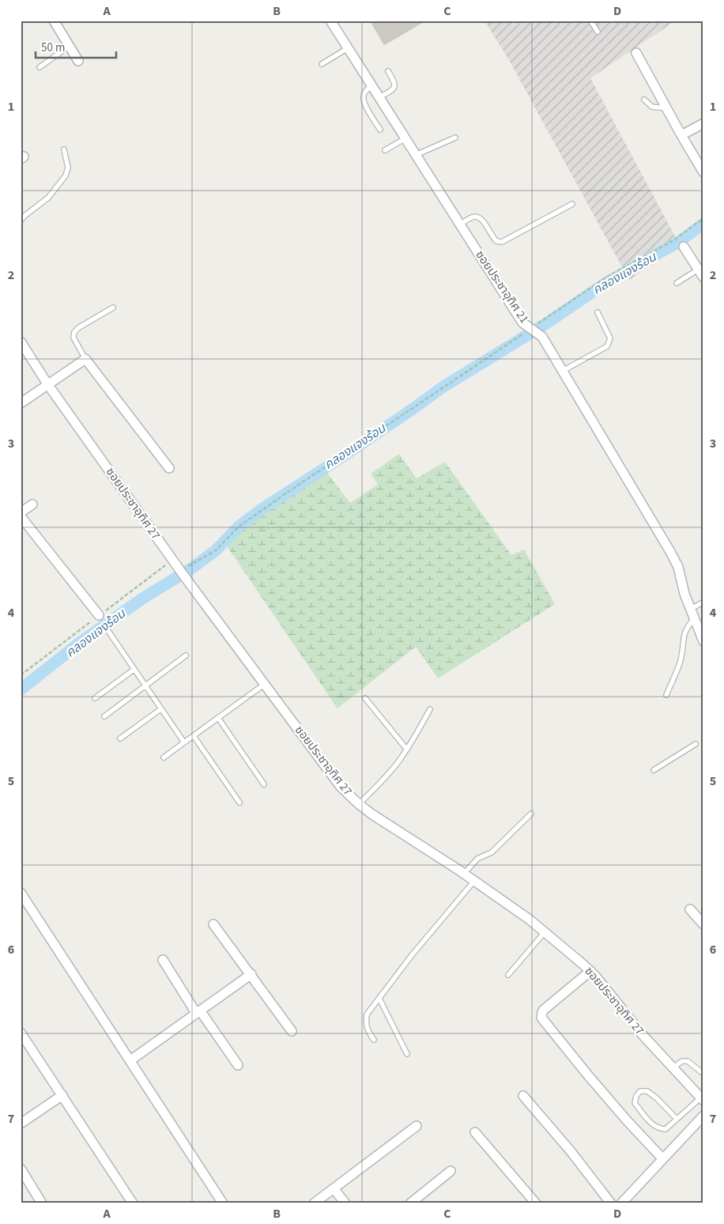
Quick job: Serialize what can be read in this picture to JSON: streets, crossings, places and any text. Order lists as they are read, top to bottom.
{
  "streets": {
    "street": ["ซอยประชาอุทิศ 21", "ซอยประชาอุทิศ 27"]
  },
  "water": ["คลองแจงร้อน"],
  "scale_bar": "50 m",
  "grid": {
    "columns": [
      "A",
      "B",
      "C",
      "D"
    ],
    "rows": [
      "1",
      "2",
      "3",
      "4",
      "5",
      "6",
      "7"
    ]
  }
}
